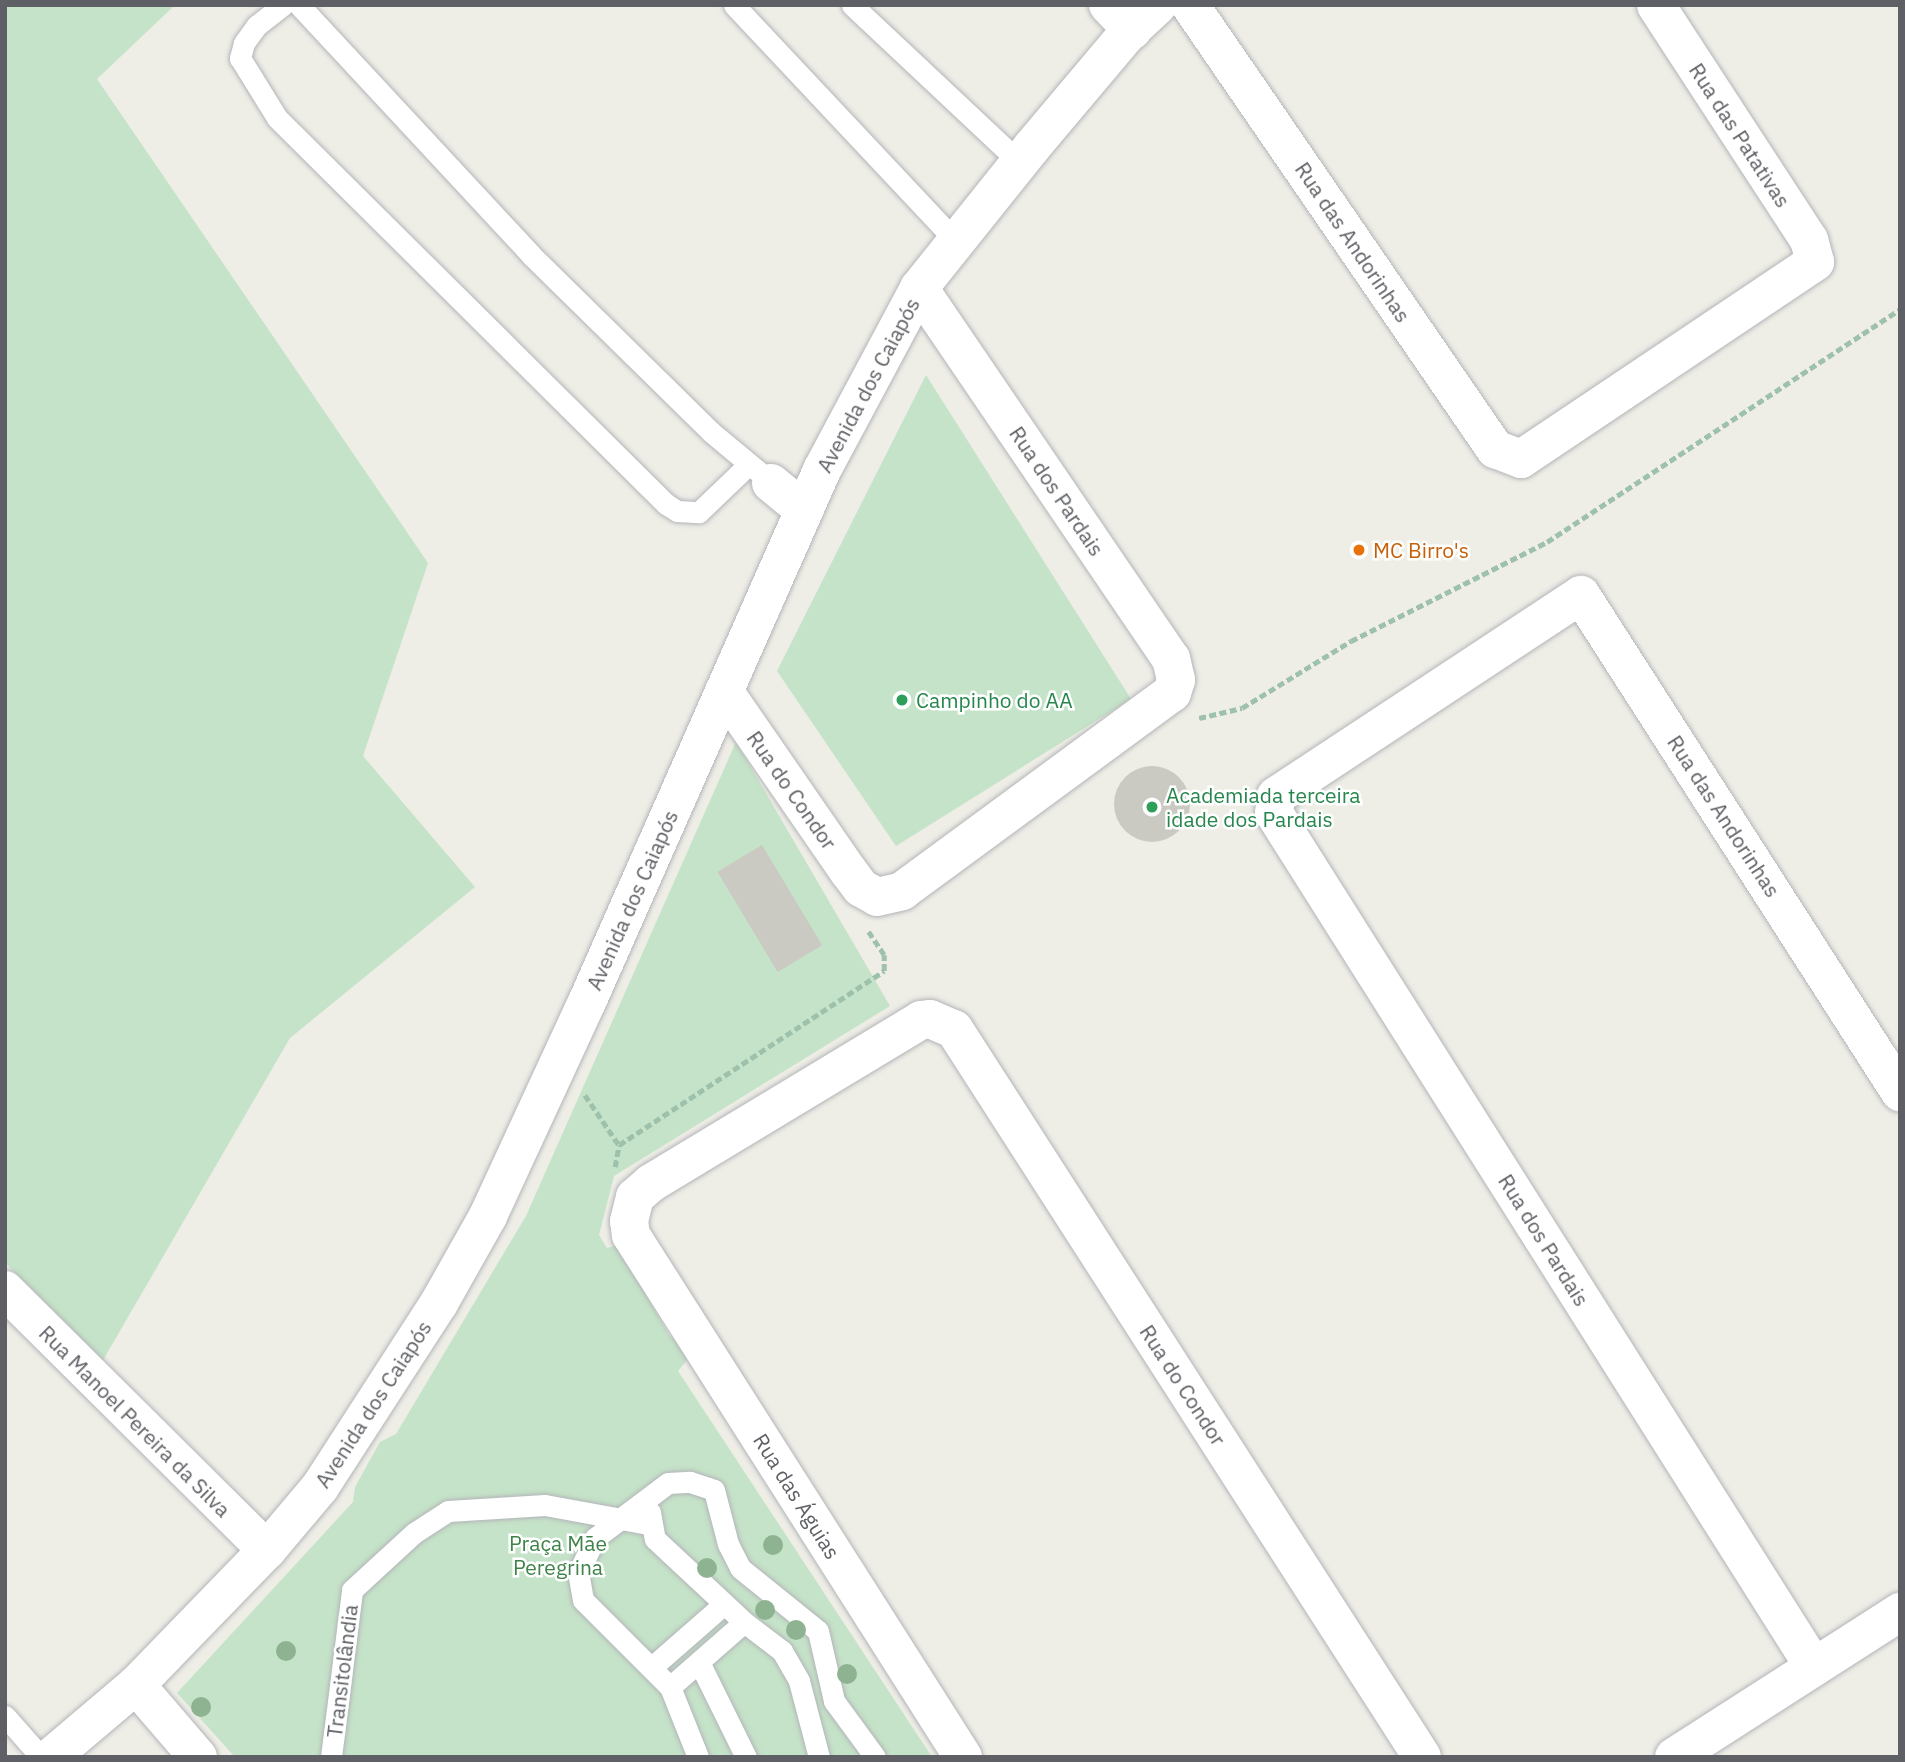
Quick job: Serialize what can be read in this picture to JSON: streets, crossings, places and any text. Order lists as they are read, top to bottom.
{
  "streets": {
    "street": [
      "Rua das Patativas",
      "Rua das Andorinhas",
      "Avenida dos Caiapós",
      "Rua dos Pardais",
      "Rua do Condor",
      "Rua Manoel Pereira da Silva",
      "Rua das Águias"
    ],
    "lane": ["Transitolândia"]
  },
  "crossings": [
    ["Rua das Patativas", "Rua das Andorinhas"],
    ["Rua das Andorinhas", "Rua dos Pardais"],
    ["Avenida dos Caiapós", "Rua dos Pardais"],
    ["Avenida dos Caiapós", "Rua do Condor"],
    ["Avenida dos Caiapós", "Rua Manoel Pereira da Silva"],
    ["Rua do Condor", "Rua das Águias"]
  ],
  "parks": ["Praça Mãe Peregrina"],
  "places": ["MC Birro's", "Campinho do AA", "Academiada terceira idade dos Pardais"]
}
